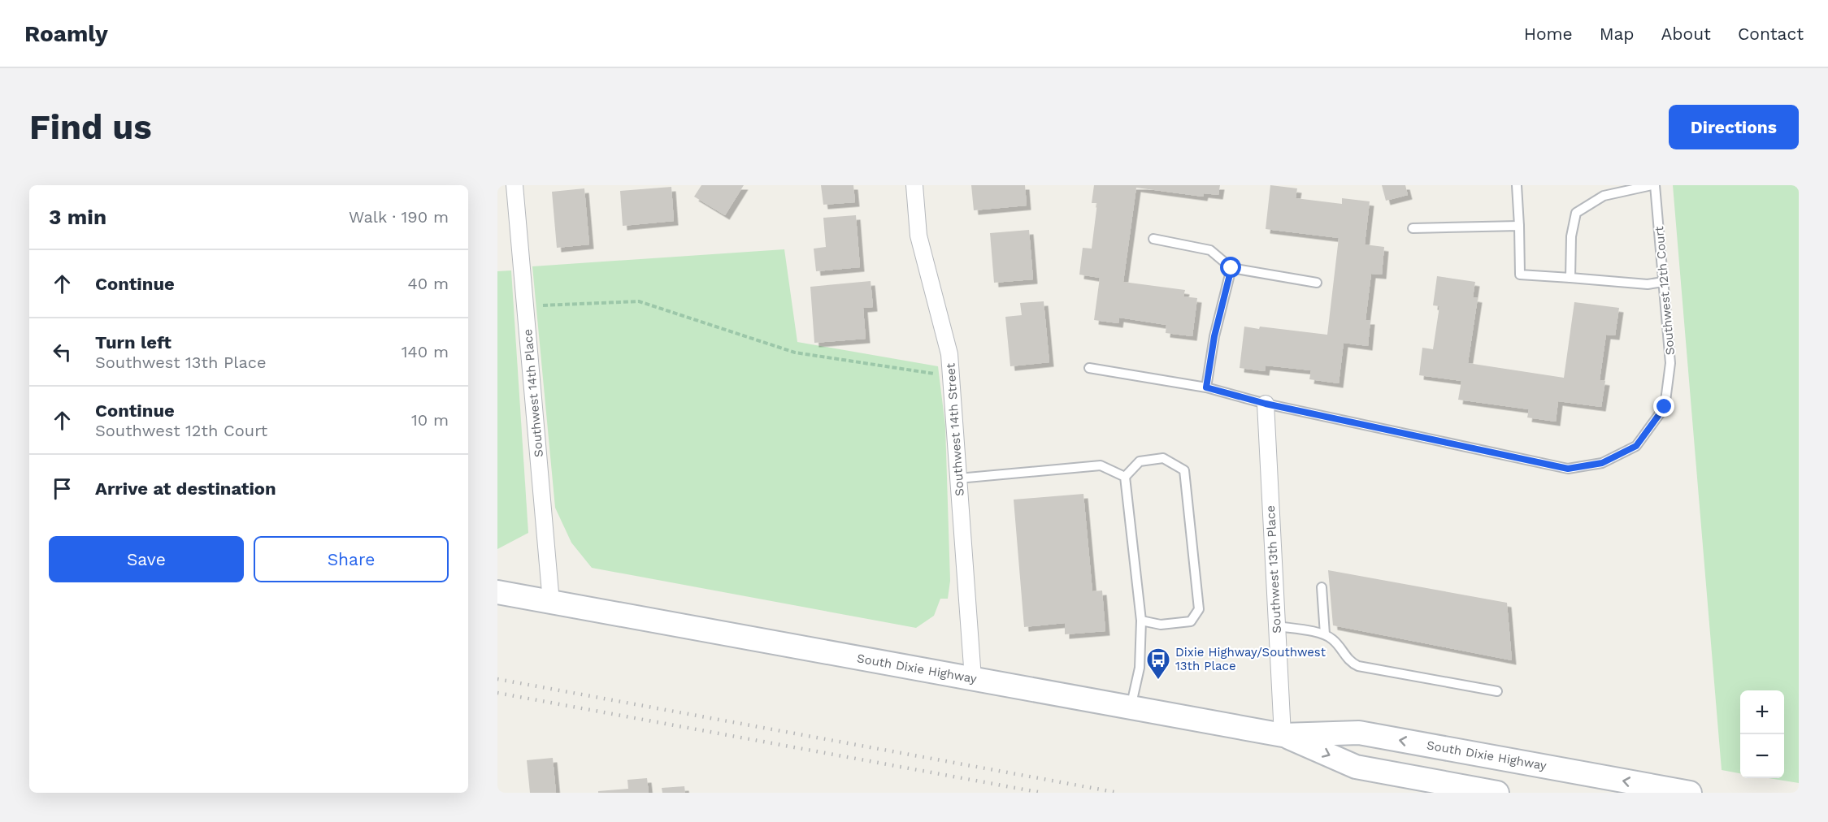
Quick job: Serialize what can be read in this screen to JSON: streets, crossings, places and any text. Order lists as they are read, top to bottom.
{
  "streets": {
    "main road": ["South Dixie Highway"],
    "street": ["Southwest 14th Place", "Southwest 14th Street", "Southwest 13th Place"],
    "lane": ["Southwest 12th Court"]
  },
  "crossings": [
    ["Southwest 12th Court", "Southwest 13th Place"],
    ["Southwest 14th Place", "South Dixie Highway"],
    ["Southwest 14th Street", "South Dixie Highway"],
    ["Southwest 13th Place", "South Dixie Highway"]
  ],
  "places": {
    "bus stop": ["Dixie Highway/Southwest 13th Place"]
  },
  "page": {
    "header": "Roamly",
    "nav": [
      "Home",
      "Map",
      "About",
      "Contact"
    ],
    "buttons": [
      "Directions",
      ["Save", "Share"]
    ],
    "title": "Find us",
    "heading": ["3 min", "Walk · 190 m"],
    "list": [
      ["Continue", "40 m"],
      ["Turn left", "Southwest 13th Place", "140 m"],
      ["Continue", "Southwest 12th Court", "10 m"],
      "Arrive at destination"
    ],
    "map_buttons": ["+", "−"]
  }
}
